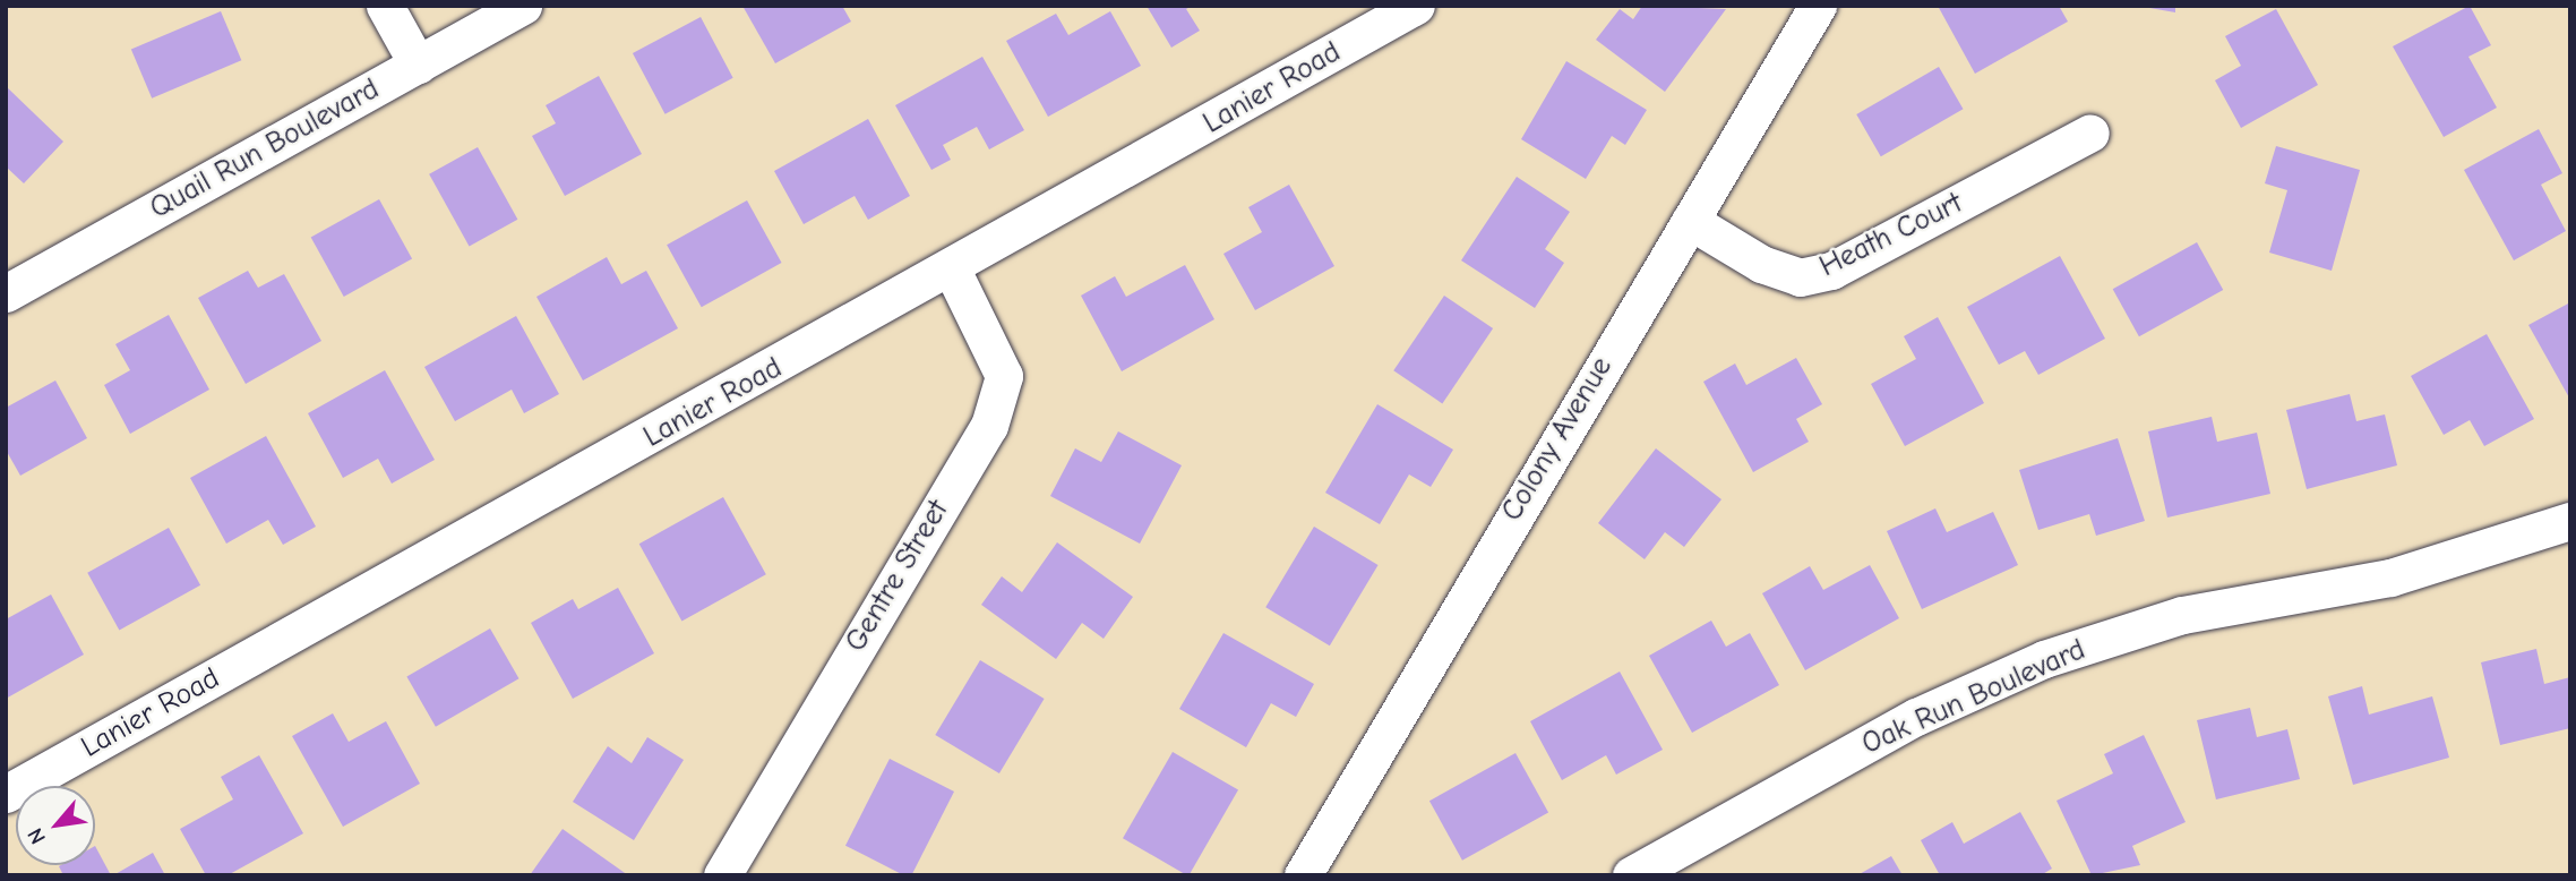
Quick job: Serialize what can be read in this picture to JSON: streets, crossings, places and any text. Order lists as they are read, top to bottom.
{
  "streets": {
    "street": [
      "Lanier Road",
      "Quail Run Boulevard",
      "Heath Court",
      "Colony Avenue",
      "Gentre Street",
      "Oak Run Boulevard"
    ]
  },
  "crossings": [
    ["Lanier Road", "Gentre Street"],
    ["Heath Court", "Colony Avenue"]
  ],
  "north": "bottom left"
}
